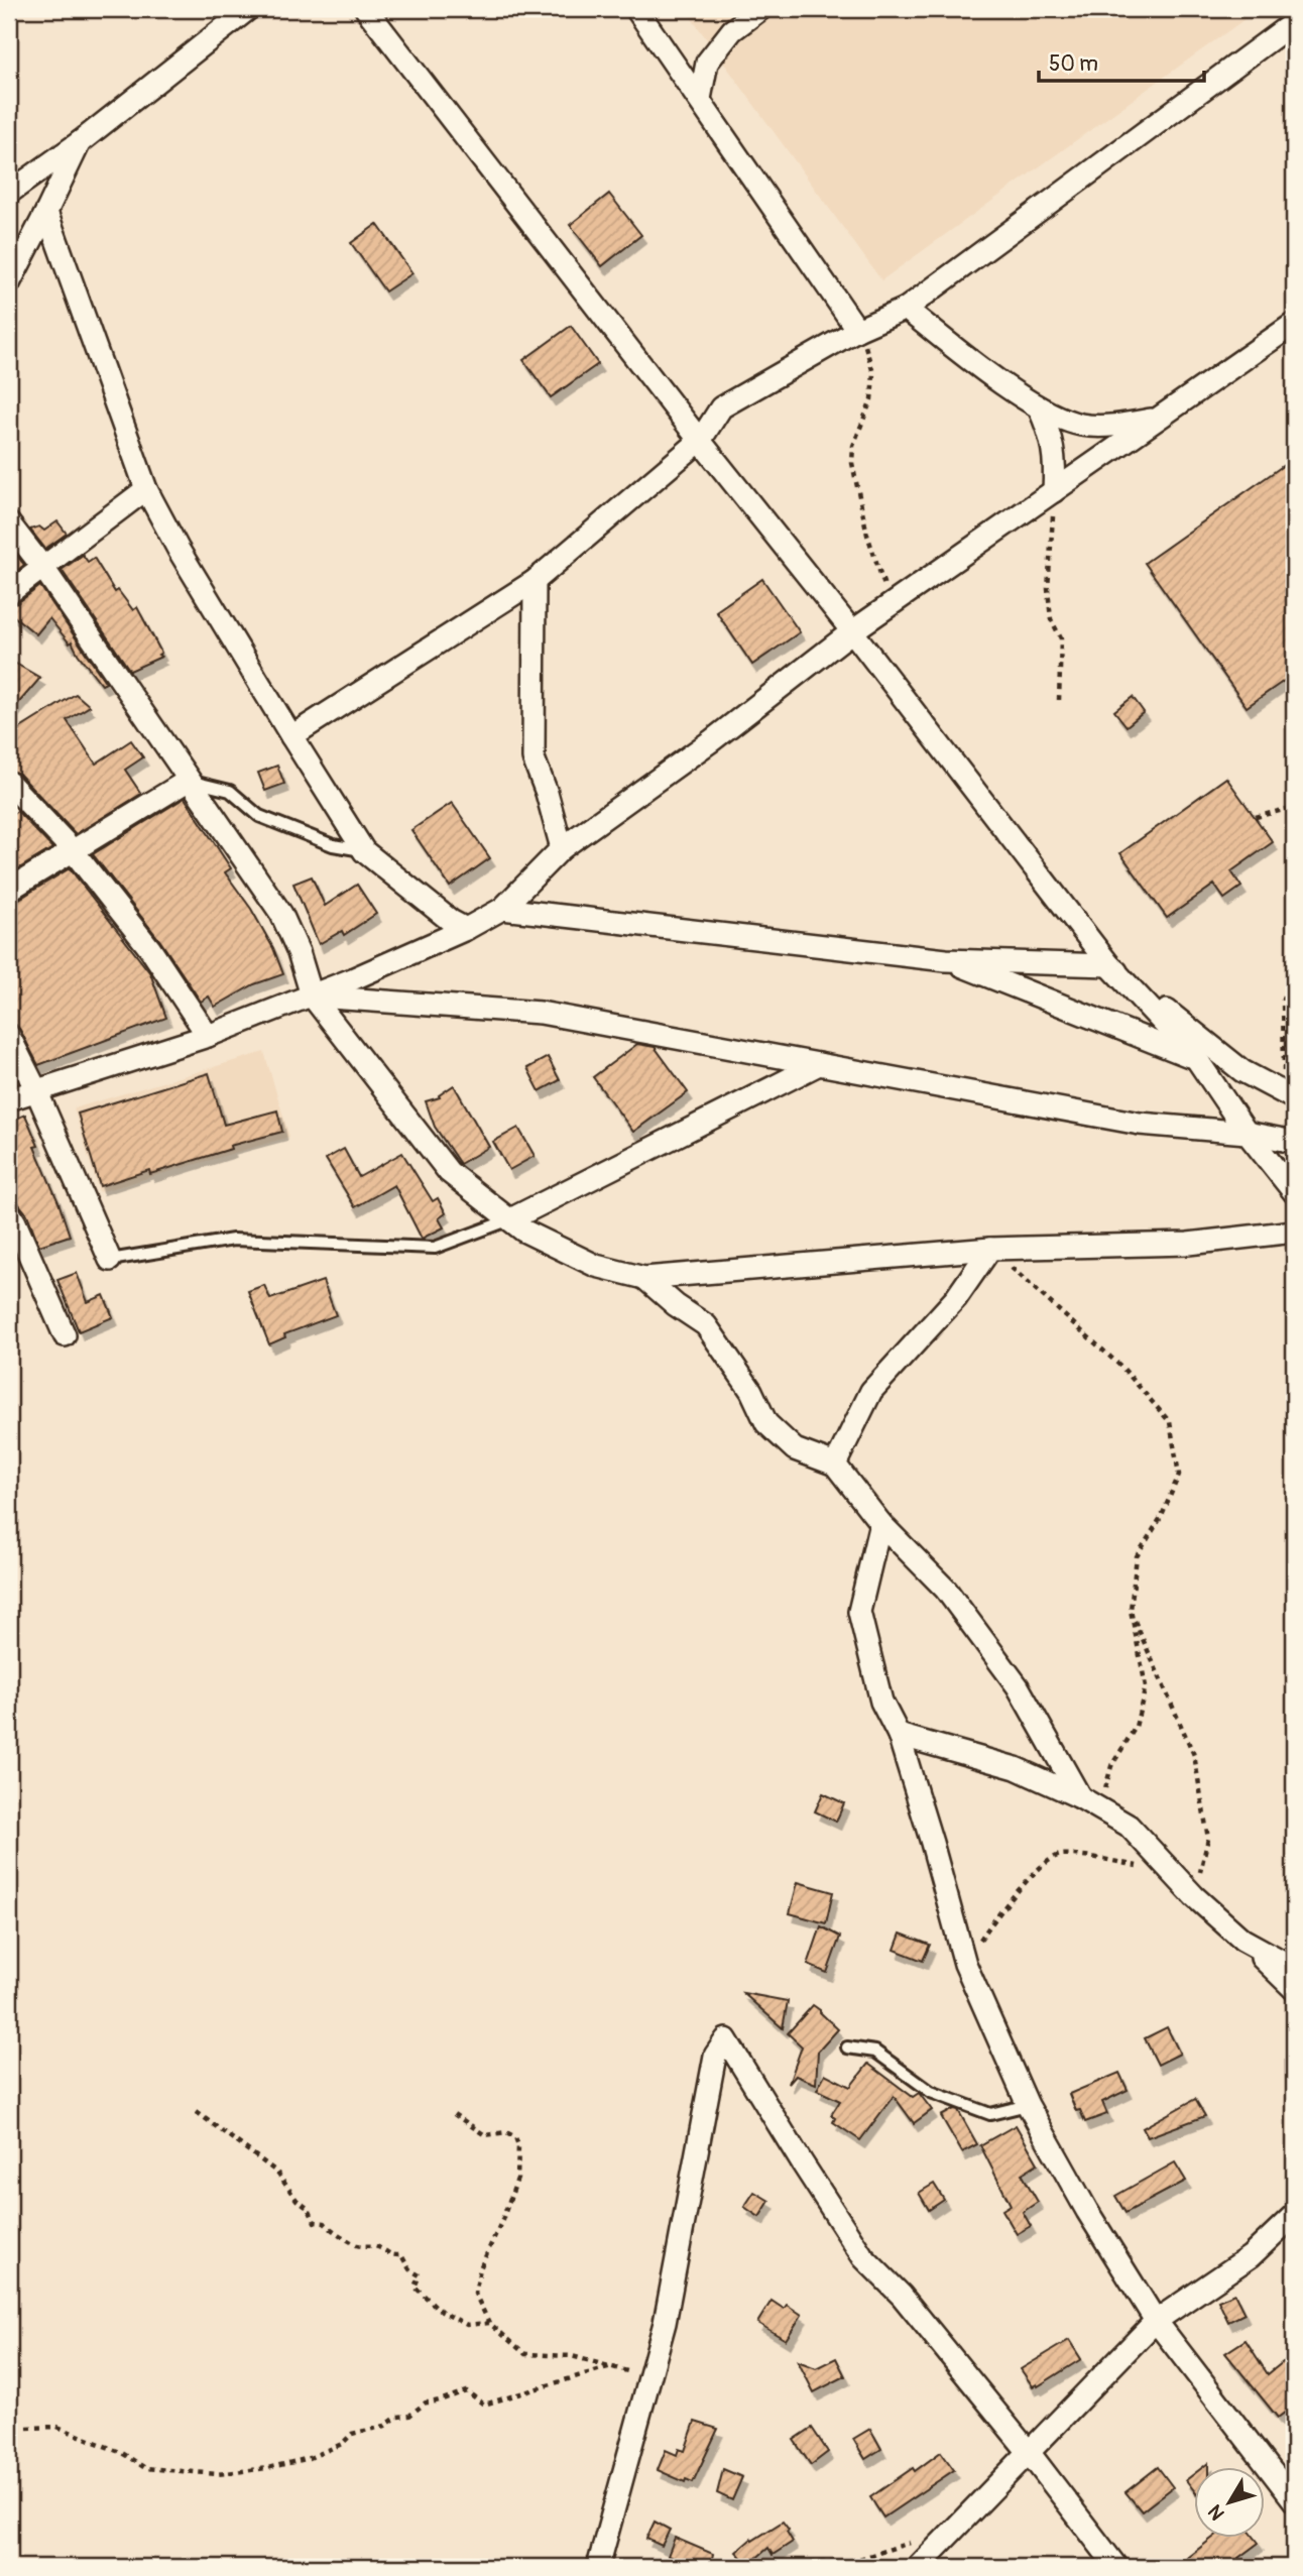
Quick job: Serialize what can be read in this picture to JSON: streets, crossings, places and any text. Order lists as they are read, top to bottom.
{
  "scale_bar": "50 m",
  "north": "bottom left"
}
